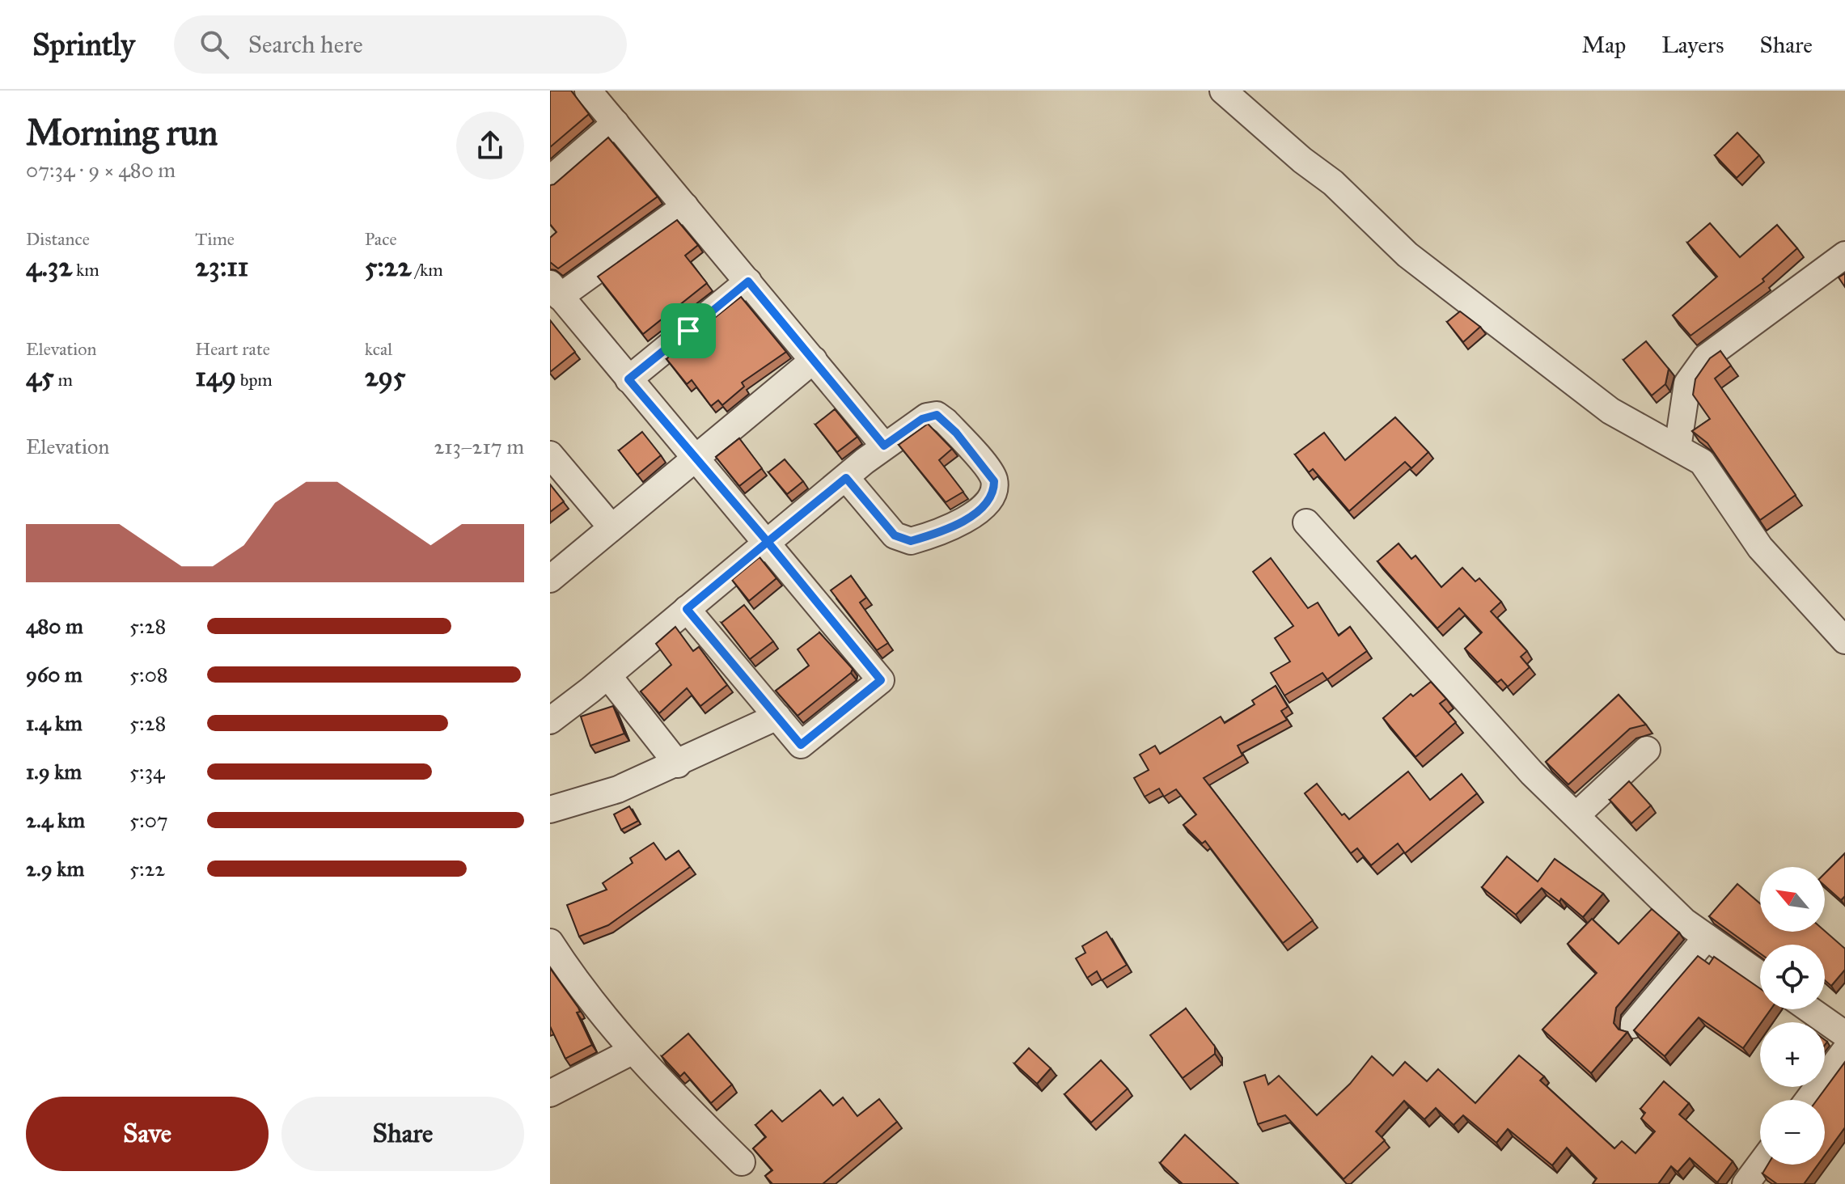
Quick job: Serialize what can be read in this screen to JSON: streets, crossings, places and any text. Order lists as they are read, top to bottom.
{
  "north": "top left",
  "page": {
    "header": "Sprintly",
    "search": "Search here",
    "nav": ["Map", "Layers", "Share"],
    "heading": ["Morning run", "07:34 · 9 × 480 m"],
    "stats": [
      ["Distance", "4.32 km"],
      ["Time", "23:11"],
      ["Pace", "5:22 /km"],
      ["Elevation", "45 m"],
      ["Heart rate", "149 bpm"],
      ["kcal", "295"]
    ],
    "chart": ["Elevation", "213–217 m"],
    "list": [
      {
        "name": "480 m",
        "note": "5:28"
      },
      {
        "name": "960 m",
        "note": "5:08"
      },
      {
        "name": "1.4 km",
        "note": "5:28"
      },
      {
        "name": "1.9 km",
        "note": "5:34"
      },
      {
        "name": "2.4 km",
        "note": "5:07"
      },
      {
        "name": "2.9 km",
        "note": "5:22"
      }
    ],
    "map_buttons": ["+", "−"],
    "buttons": ["Save", "Share"]
  }
}
